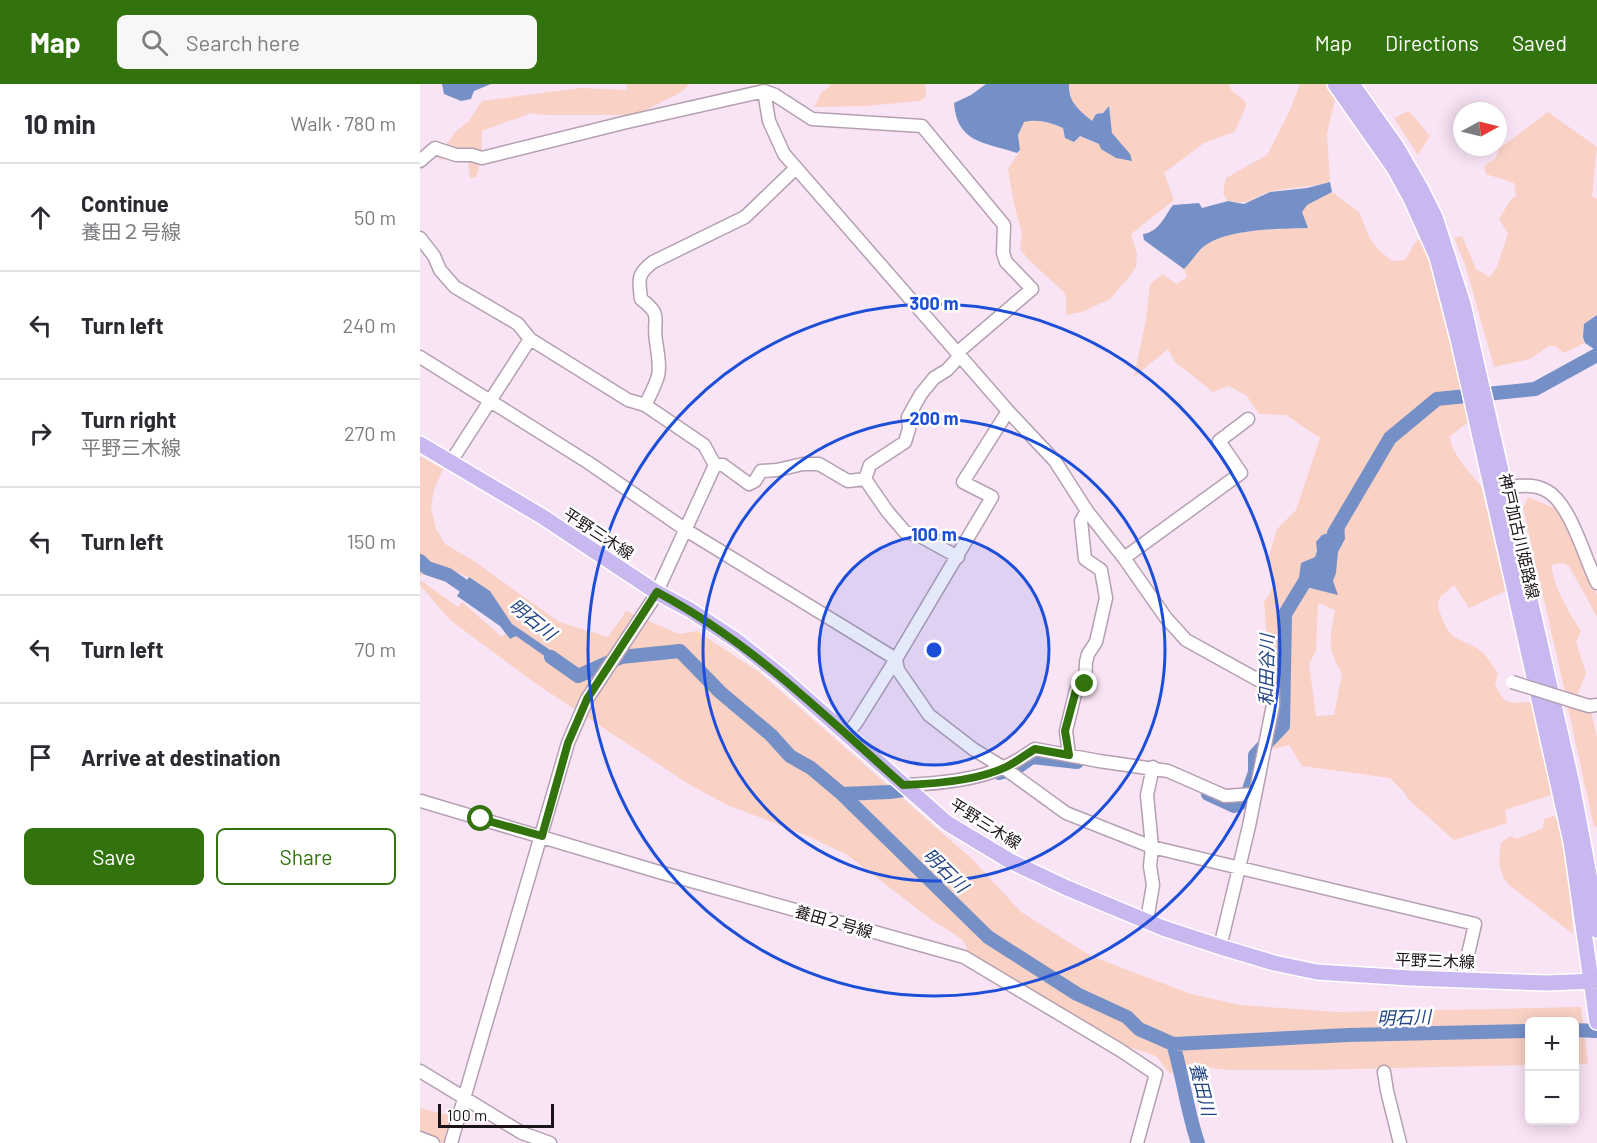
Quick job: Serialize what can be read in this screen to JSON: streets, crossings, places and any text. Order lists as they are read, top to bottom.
{
  "streets": {
    "main road": ["平野三木線", "神戸加古川姫路線"],
    "street": ["養田２号線"]
  },
  "crossings": [
    ["平野三木線", "神戸加古川姫路線"]
  ],
  "water": ["明石川", "和田谷川", "養田川"],
  "scale_bar": "100 m",
  "north": "right",
  "page": {
    "header": "Map",
    "search": "Search here",
    "nav": ["Map", "Directions", "Saved"],
    "heading": ["10 min", "Walk · 780 m"],
    "list": [
      ["Continue", "養田２号線", "50 m"],
      ["Turn left", "240 m"],
      ["Turn right", "平野三木線", "270 m"],
      ["Turn left", "150 m"],
      ["Turn left", "70 m"],
      "Arrive at destination"
    ],
    "buttons": ["Save", "Share"],
    "map_buttons": ["+", "−"],
    "scale": "100 m"
  },
  "rings": ["300 m", "200 m", "100 m"]
}
